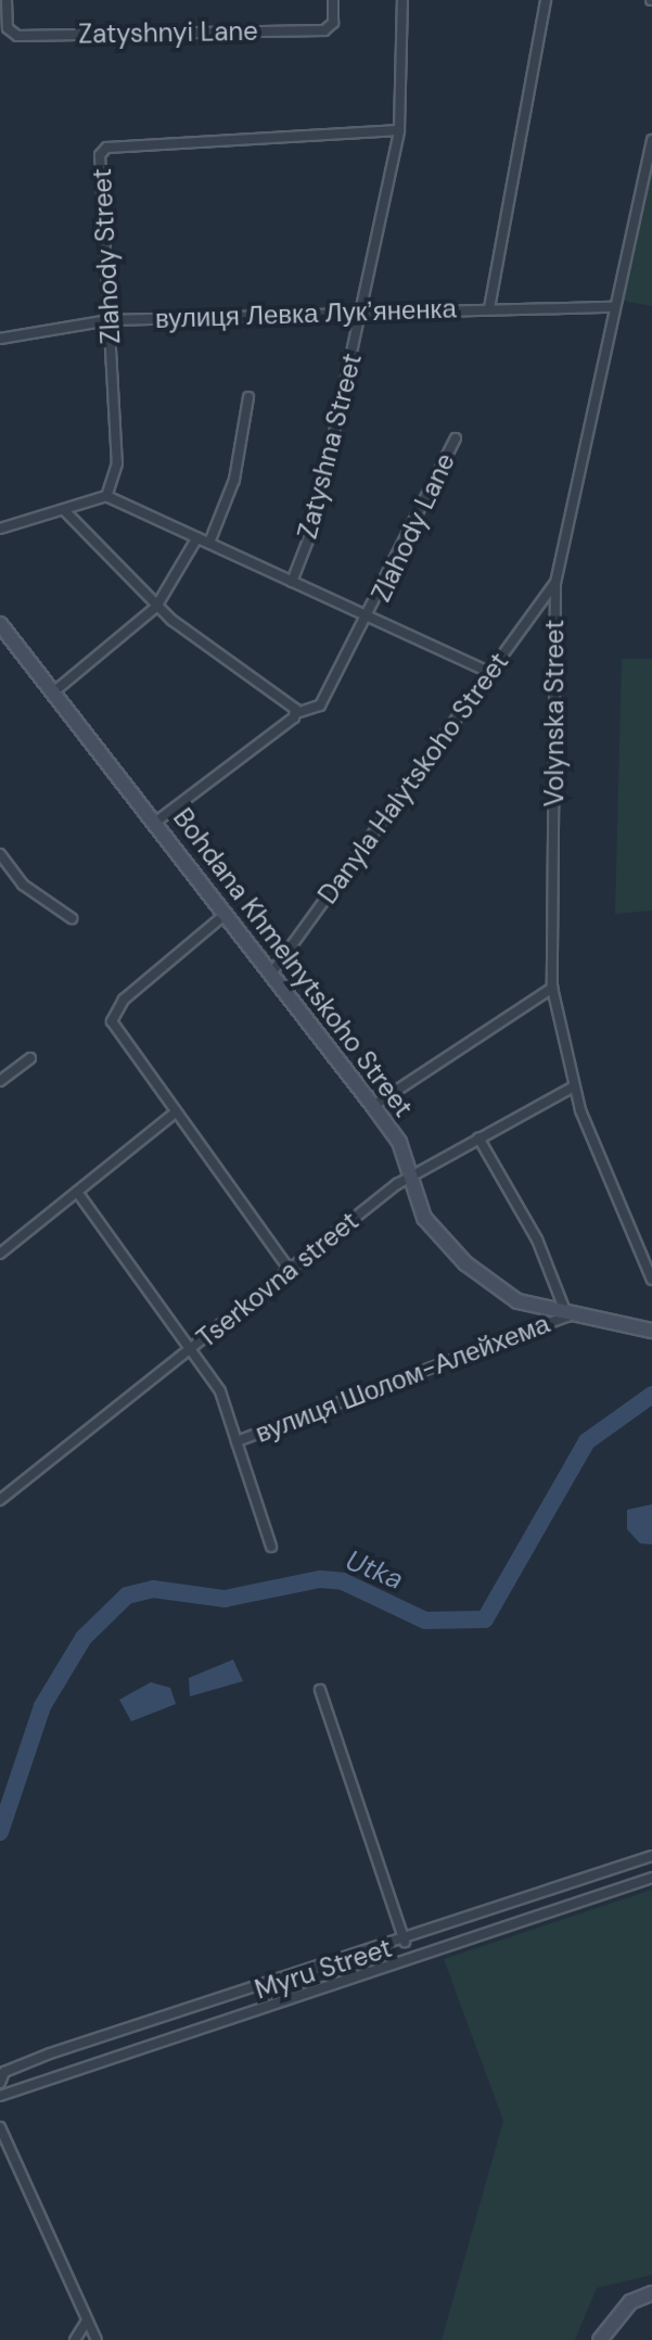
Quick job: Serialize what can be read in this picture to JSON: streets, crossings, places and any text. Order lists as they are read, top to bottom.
{
  "streets": {
    "main road": ["Bohdana Khmelnytskoho Street"],
    "street": [
      "Zatyshnyi Lane",
      "Zlahody Street",
      "вулиця Левка Лукʼяненка",
      "Zatyshna Street",
      "Zlahody Lane",
      "Volynska Street",
      "Danyla Halytskoho Street",
      "Tserkovna street",
      "вулиця Шолом-Алейхема",
      "Myru Street"
    ]
  },
  "crossings": [
    ["Zlahody Street", "вулиця Левка Лукʼяненка"],
    ["Zlahody Street", "Zatyshna Street"],
    ["вулиця Левка Лукʼяненка", "Zatyshna Street"],
    ["вулиця Левка Лукʼяненка", "Volynska Street"],
    ["Zlahody Lane", "Bohdana Khmelnytskoho Street"],
    ["Volynska Street", "Danyla Halytskoho Street"],
    ["Volynska Street", "Tserkovna street"],
    ["Danyla Halytskoho Street", "Bohdana Khmelnytskoho Street"],
    ["Bohdana Khmelnytskoho Street", "Tserkovna street"],
    ["Bohdana Khmelnytskoho Street", "вулиця Шолом-Алейхема"],
    ["Tserkovna street", "вулиця Шолом-Алейхема"]
  ],
  "water": ["Utka"]
}
